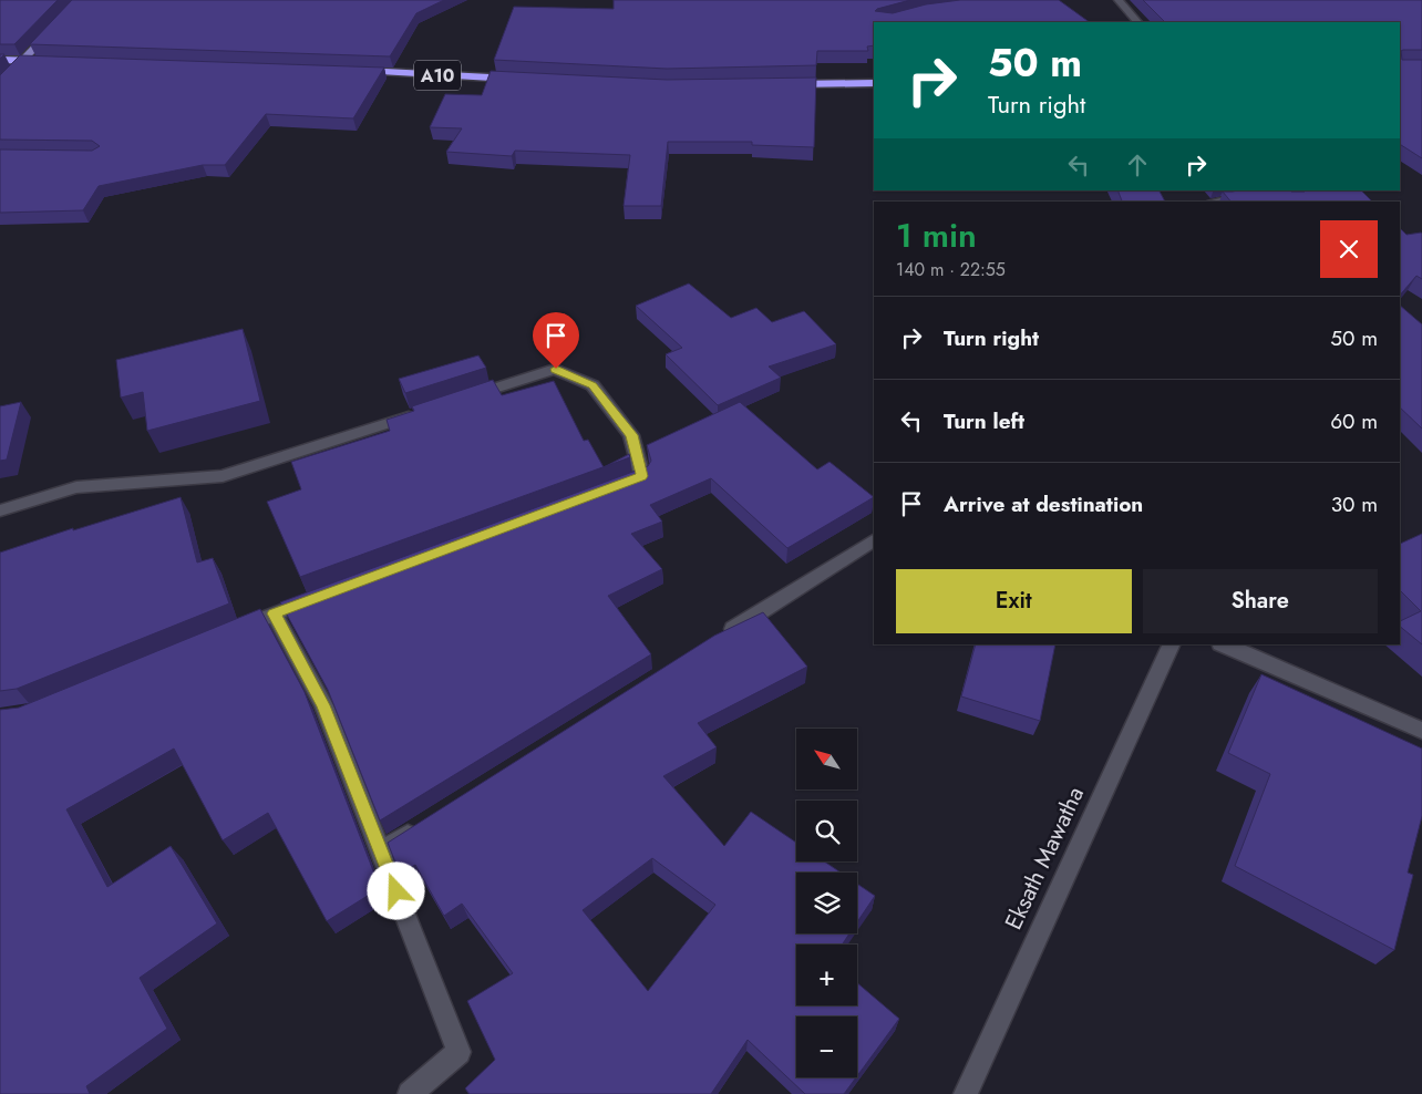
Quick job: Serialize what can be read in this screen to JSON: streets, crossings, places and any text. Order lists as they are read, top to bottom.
{
  "streets": {
    "highway": ["A10"],
    "street": ["Eksath Mawatha"]
  },
  "north": "top left",
  "page": {
    "turn": ["50 m", "Turn right"],
    "heading": ["1 min", "140 m · 22:55"],
    "list": [
      {
        "name": "Turn right",
        "value": "50 m"
      },
      {
        "name": "Turn left",
        "value": "60 m"
      },
      {
        "name": "Arrive at destination",
        "value": "30 m"
      }
    ],
    "buttons": ["Exit", "Share"],
    "map_buttons": ["+", "−"]
  }
}
